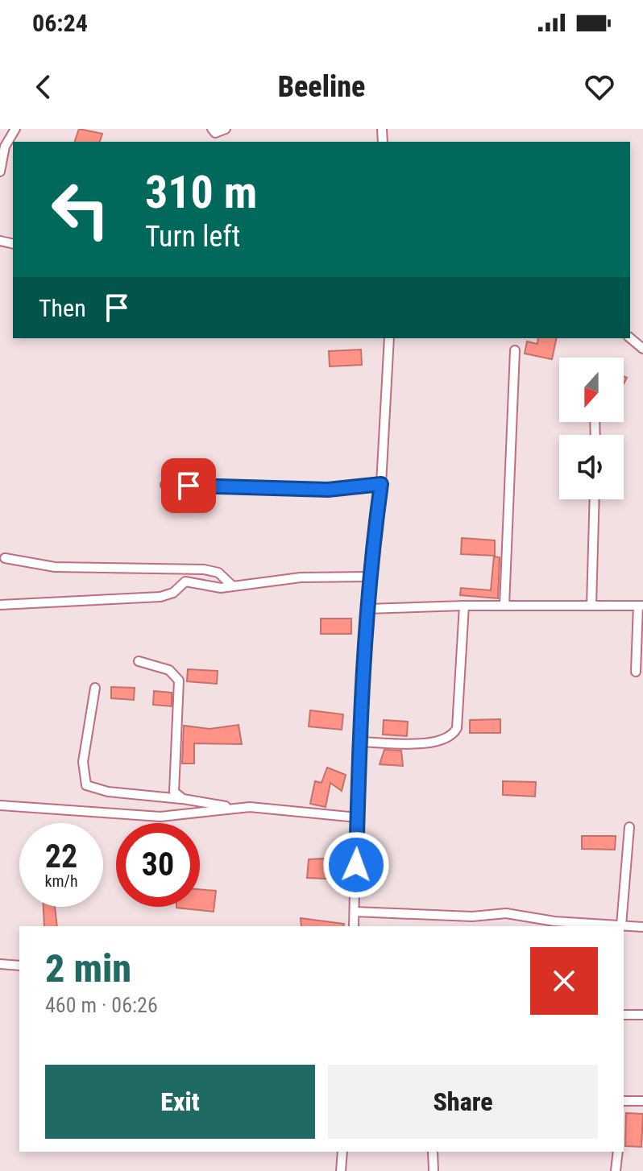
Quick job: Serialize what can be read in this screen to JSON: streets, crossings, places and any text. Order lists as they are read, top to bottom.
{
  "north": "bottom",
  "page": {
    "status": "06:24",
    "header": "Beeline",
    "turn": ["310 m", "Turn left"],
    "then": "Then",
    "speed": "22 km/h",
    "limit": "30",
    "heading": ["2 min", "460 m · 06:26"],
    "buttons": ["Exit", "Share"]
  }
}
